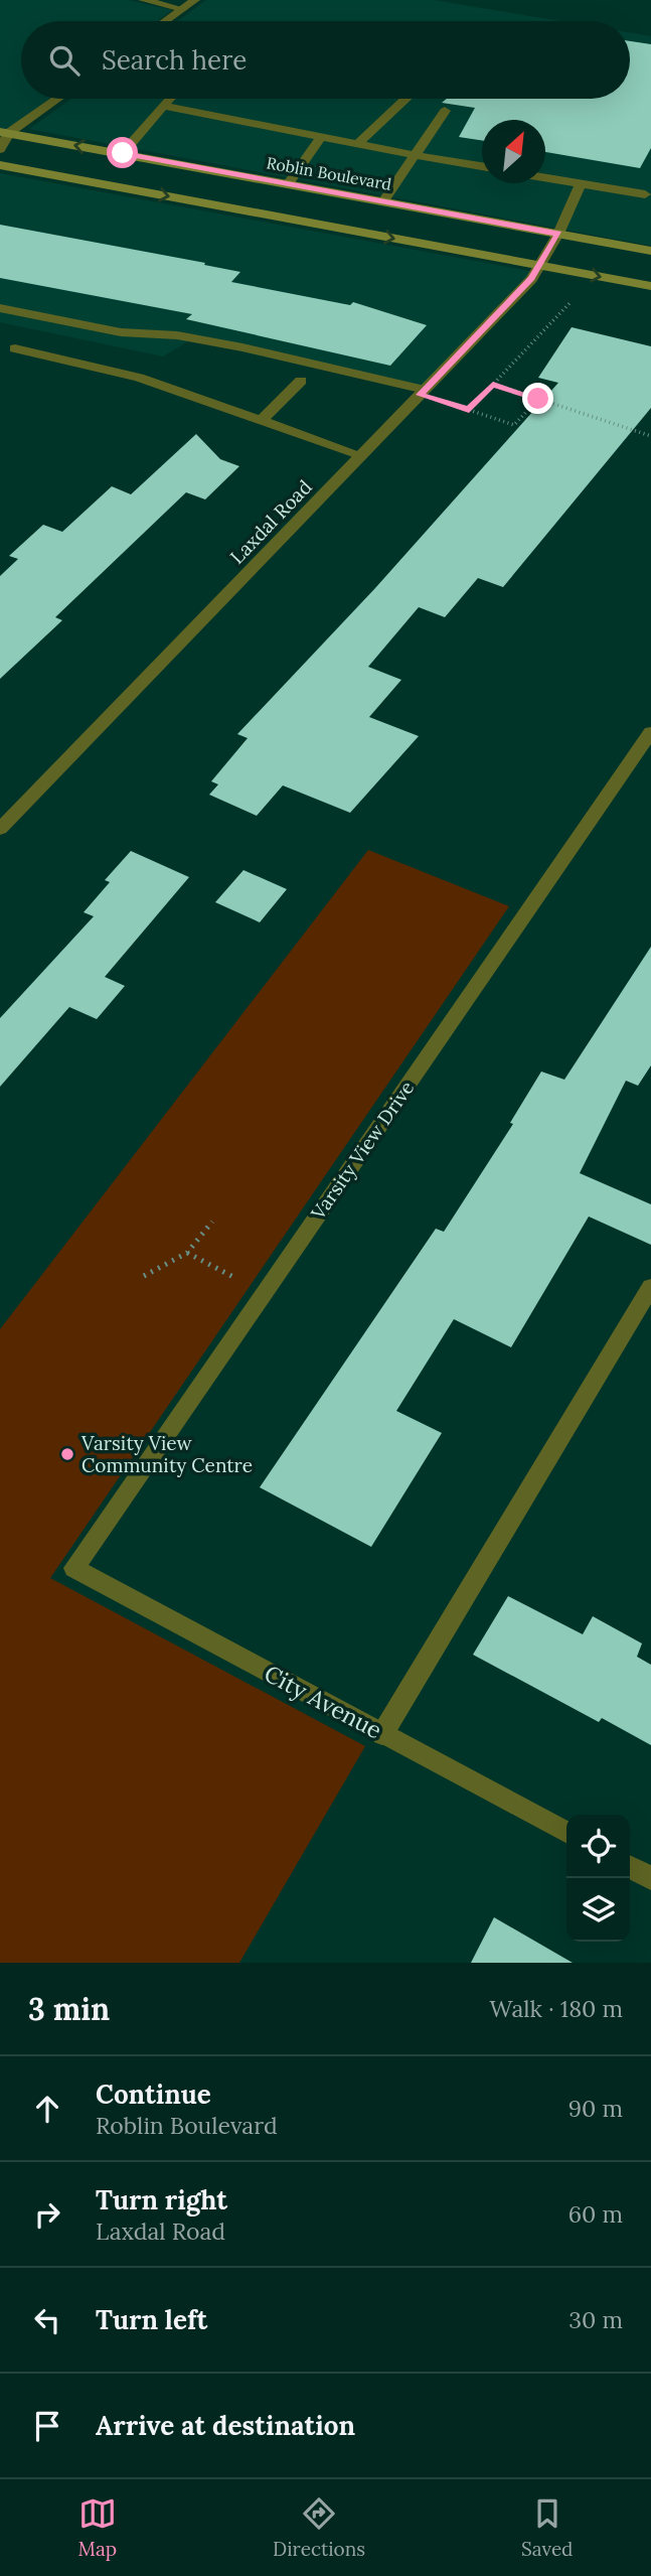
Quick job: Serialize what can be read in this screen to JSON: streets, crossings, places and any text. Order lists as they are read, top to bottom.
{
  "streets": {
    "main road": ["Roblin Boulevard"],
    "street": ["Laxdal Road", "Varsity View Drive", "City Avenue"]
  },
  "crossings": [
    ["Roblin Boulevard", "Laxdal Road"],
    ["Varsity View Drive", "City Avenue"]
  ],
  "places": ["Varsity View Community Centre"],
  "north": "top right",
  "page": {
    "search": "Search here",
    "heading": ["3 min", "Walk · 180 m"],
    "list": [
      ["Continue", "Roblin Boulevard", "90 m"],
      ["Turn right", "Laxdal Road", "60 m"],
      ["Turn left", "30 m"],
      "Arrive at destination"
    ],
    "nav": ["Map", "Directions", "Saved"]
  }
}
